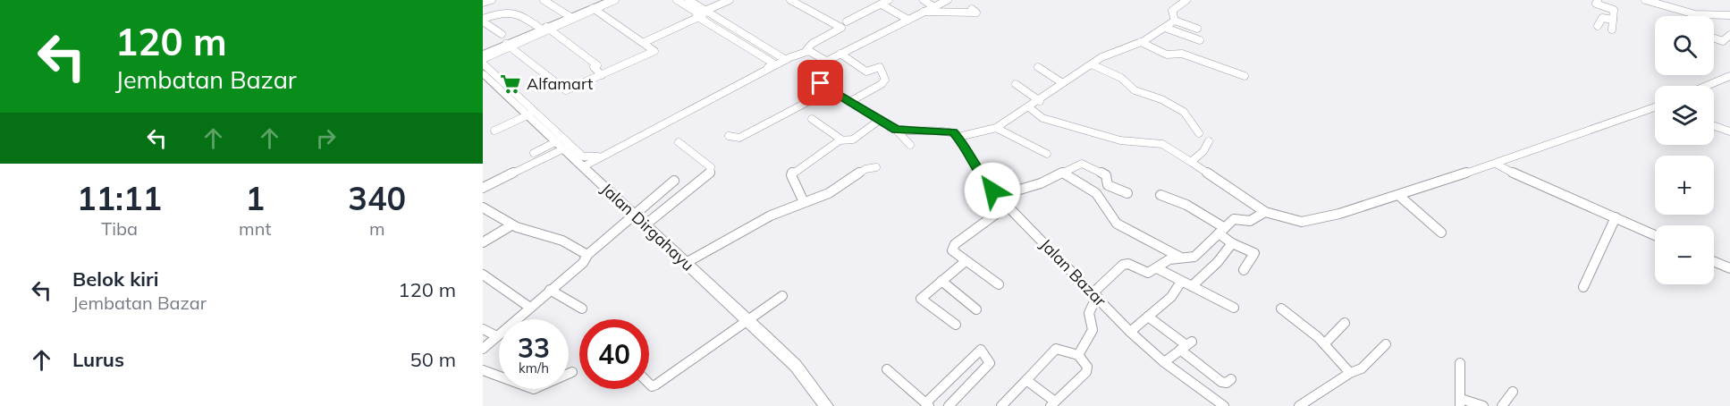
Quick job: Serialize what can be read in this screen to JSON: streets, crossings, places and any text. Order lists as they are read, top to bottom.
{
  "streets": {
    "main road": ["Jalan Dirgahayu"],
    "street": ["Jalan Bazar"]
  },
  "places": {
    "supermarket": ["Alfamart"]
  },
  "page": {
    "turn": ["120 m", "Jembatan Bazar"],
    "map_buttons": ["+", "−"],
    "eta": [
      "11:11",
      "Tiba",
      "1",
      "mnt",
      "340",
      "m"
    ],
    "list": [
      {
        "name": "Belok kiri",
        "note": "Jembatan Bazar",
        "value": "120 m"
      },
      {
        "name": "Lurus",
        "value": "50 m"
      }
    ],
    "speed": "33 km/h",
    "limit": "40"
  }
}
